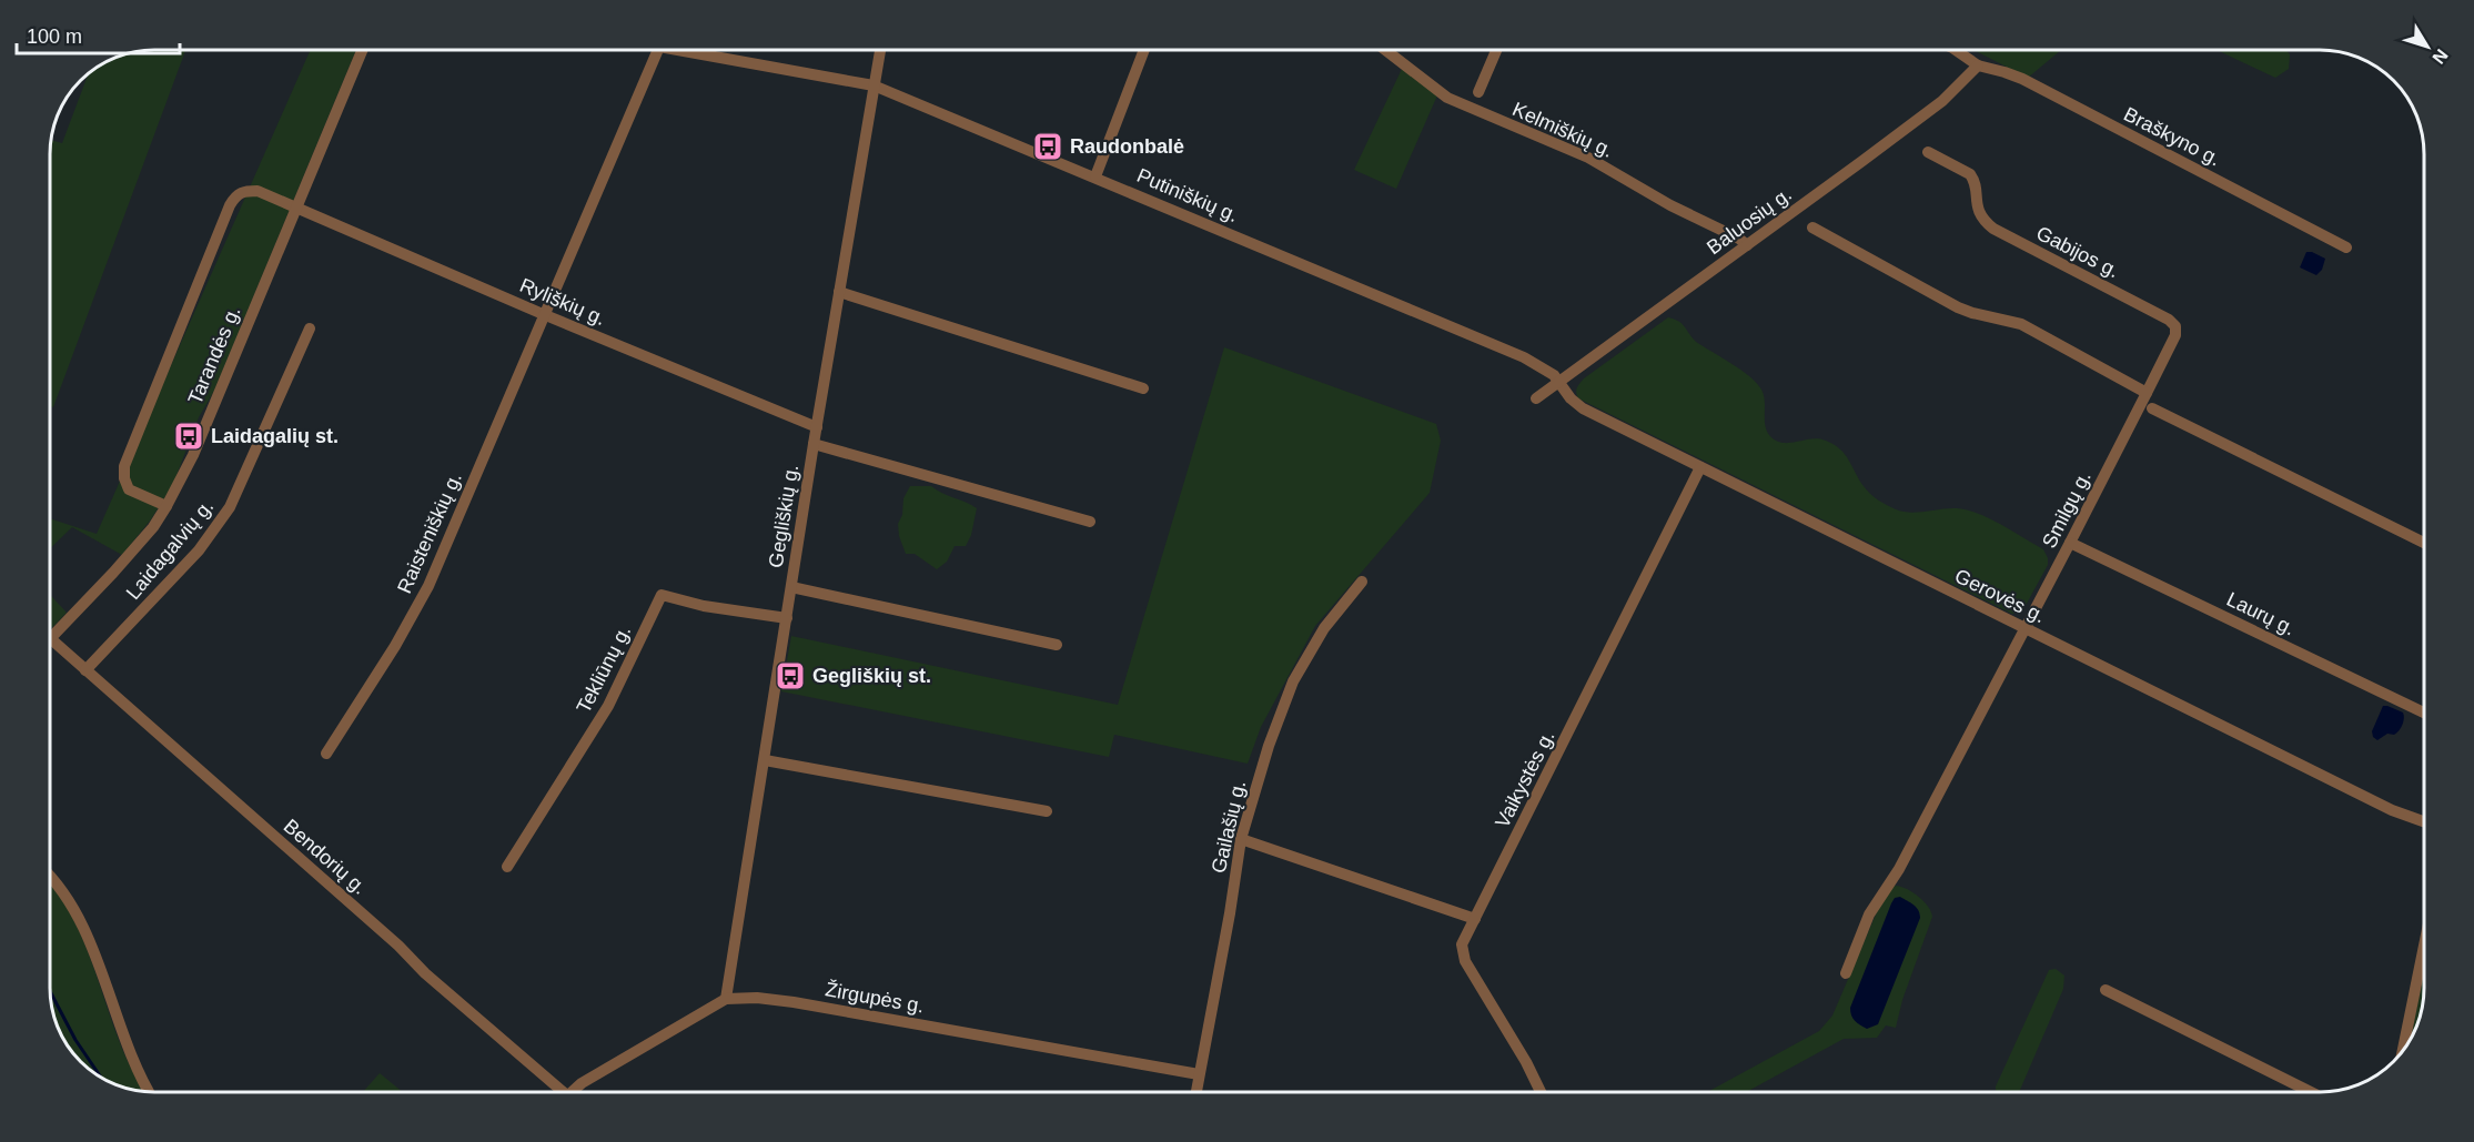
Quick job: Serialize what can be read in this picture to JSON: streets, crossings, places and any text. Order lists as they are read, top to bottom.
{
  "streets": {
    "street": [
      "Kelmiškių g.",
      "Braškyno g.",
      "Putiniškių g.",
      "Baluosių g.",
      "Gabijos g.",
      "Ryliškių g.",
      "Tarandės g.",
      "Smilgų g.",
      "Gegliškių g.",
      "Raisteniškių g.",
      "Laidagalvių g.",
      "Gerovės g.",
      "Laurų g.",
      "Tekliūnų g.",
      "Vaikystės g.",
      "Gailašių g.",
      "Bendorių g.",
      "Žirgupės g."
    ]
  },
  "crossings": [
    ["Kelmiškių g.", "Baluosių g."],
    ["Braškyno g.", "Baluosių g."],
    ["Putiniškių g.", "Baluosių g."],
    ["Putiniškių g.", "Gegliškių g."],
    ["Putiniškių g.", "Gerovės g."],
    ["Baluosių g.", "Gerovės g."],
    ["Gabijos g.", "Smilgų g."],
    ["Ryliškių g.", "Tarandės g."],
    ["Ryliškių g.", "Gegliškių g."],
    ["Ryliškių g.", "Raisteniškių g."],
    ["Tarandės g.", "Bendorių g."],
    ["Smilgų g.", "Gerovės g."],
    ["Smilgų g.", "Laurų g."],
    ["Gegliškių g.", "Tekliūnų g."],
    ["Gegliškių g.", "Žirgupės g."],
    ["Laidagalvių g.", "Bendorių g."],
    ["Gerovės g.", "Vaikystės g."],
    ["Gailašių g.", "Žirgupės g."]
  ],
  "places": {
    "bus stop": ["Raudonbalė", "Laidagalių st.", "Gegliškių st."]
  },
  "scale_bar": "100 m",
  "north": "bottom right"
}
